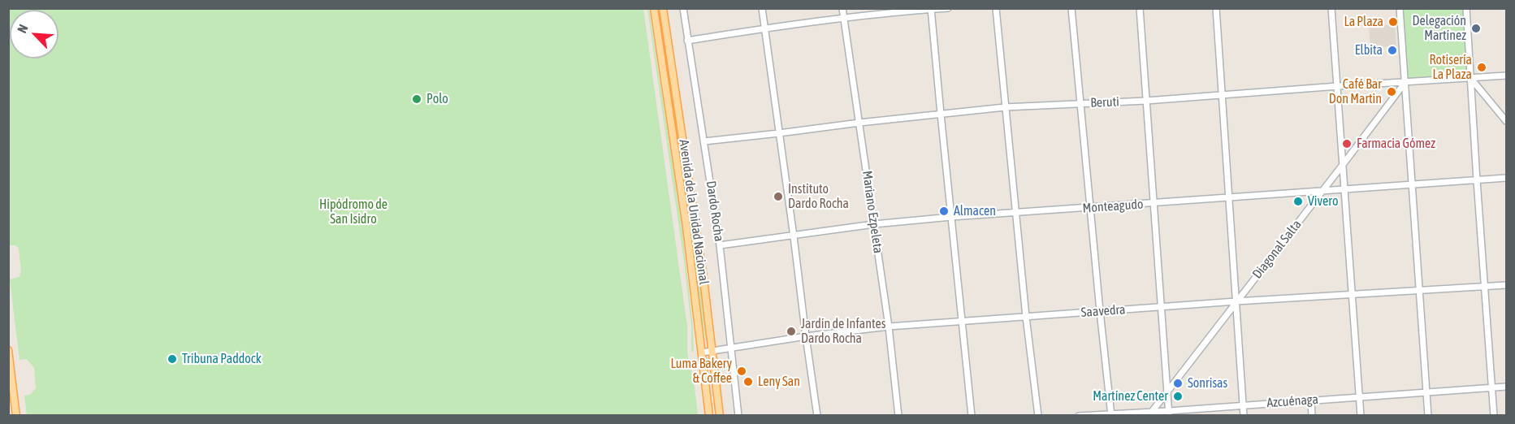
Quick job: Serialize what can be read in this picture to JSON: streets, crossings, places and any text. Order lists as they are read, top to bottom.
{
  "streets": {
    "main road": ["Avenida de la Unidad Nacional"],
    "street": [
      "Beruti",
      "Monteagudo",
      "Dardo Rocha",
      "Mariano Ezpeleta",
      "Diagonal Salta",
      "Saavedra",
      "Azcuénaga"
    ]
  },
  "crossings": [
    ["Beruti", "Dardo Rocha"],
    ["Beruti", "Mariano Ezpeleta"],
    ["Beruti", "Diagonal Salta"],
    ["Monteagudo", "Dardo Rocha"],
    ["Monteagudo", "Mariano Ezpeleta"],
    ["Monteagudo", "Diagonal Salta"],
    ["Dardo Rocha", "Saavedra"],
    ["Avenida de la Unidad Nacional", "Saavedra"],
    ["Mariano Ezpeleta", "Saavedra"],
    ["Diagonal Salta", "Saavedra"],
    ["Diagonal Salta", "Azcuénaga"]
  ],
  "parks": ["Hipódromo de San Isidro"],
  "places": [
    "La Plaza",
    "Delegación Martínez",
    "Elbita",
    "Rotisería La Plaza",
    "Café Bar Don Martin",
    "Polo",
    "Farmacia Gómez",
    "Instituto Dardo Rocha",
    "Vivero",
    "Almacen",
    "Jardín de Infantes Dardo Rocha",
    "Tribuna Paddock",
    "Luma Bakery & Coffee",
    "Leny San",
    "Sonrisas",
    "Martínez Center"
  ],
  "north": "top left"
}
